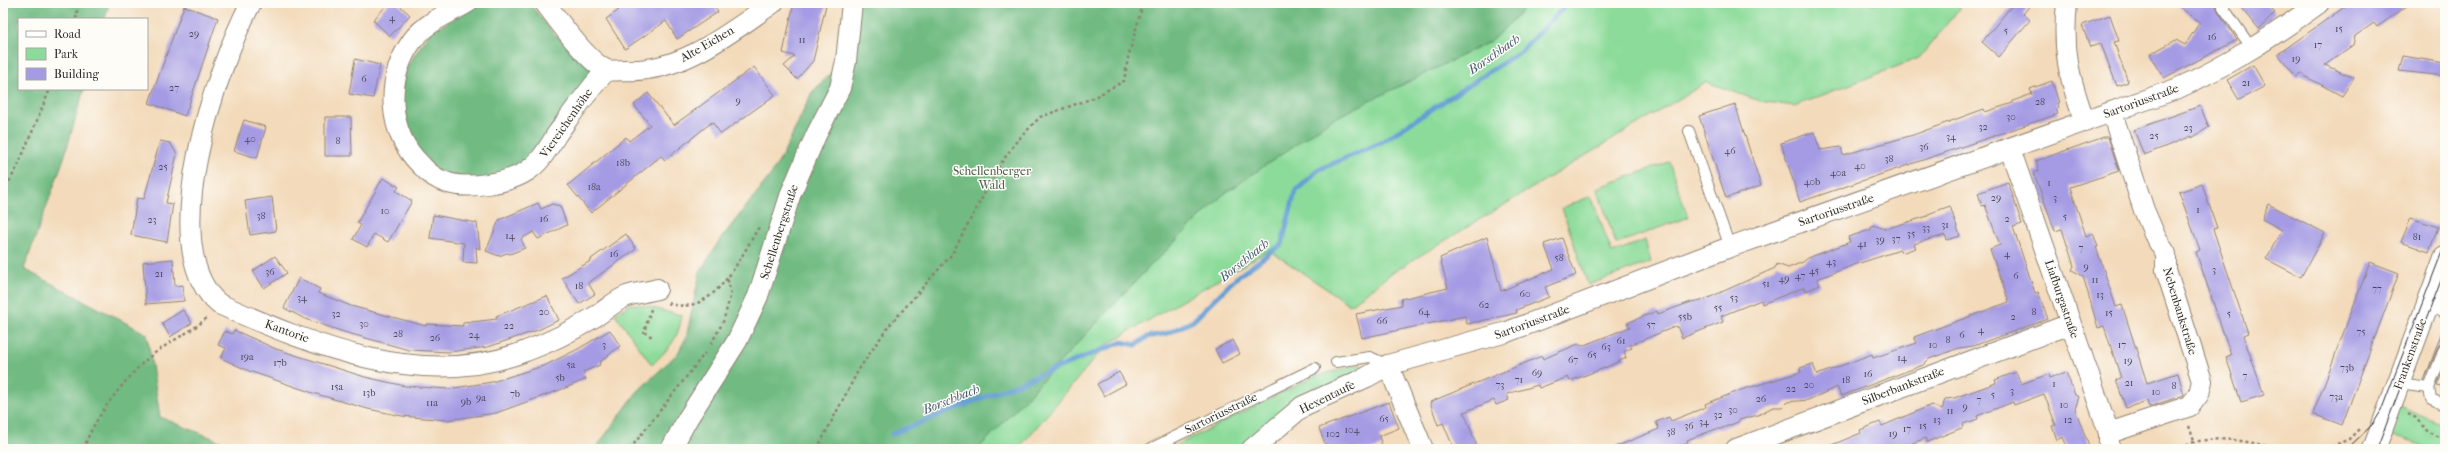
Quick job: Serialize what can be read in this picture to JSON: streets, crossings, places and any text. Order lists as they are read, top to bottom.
{
  "streets": {
    "main road": ["Frankenstraße"],
    "street": [
      "Alte Eichen",
      "Sartoriusstraße",
      "Viereichenhöhe",
      "Schellenbergstraße",
      "Liafburgastraße",
      "Nebenbankstraße",
      "Kantorie",
      "Silberbankstraße",
      "Hexentaufe"
    ]
  },
  "crossings": [
    ["Alte Eichen", "Viereichenhöhe"],
    ["Sartoriusstraße", "Liafburgastraße"],
    ["Sartoriusstraße", "Nebenbankstraße"],
    ["Sartoriusstraße", "Hexentaufe"],
    ["Liafburgastraße", "Nebenbankstraße"],
    ["Liafburgastraße", "Silberbankstraße"]
  ],
  "water": ["Borschbach"],
  "parks": ["Schellenberger Wald"],
  "house_numbers": [
    "4",
    "15",
    "5",
    "29",
    "16",
    "11",
    "17",
    "19",
    "6",
    "21",
    "27",
    "9",
    "28",
    "30",
    "32",
    "23",
    "25",
    "34",
    "40",
    "8",
    "36",
    "46",
    "38",
    "18b",
    "40",
    "25",
    "40a",
    "40b",
    "1",
    "18a",
    "29",
    "3",
    "1",
    "10",
    "38",
    "5",
    "16",
    "2",
    "23",
    "31",
    "33",
    "35",
    "14",
    "81",
    "37",
    "39",
    "41",
    "7",
    "16",
    "4",
    "58",
    "43",
    "9",
    "3",
    "45",
    "36",
    "21",
    "47",
    "6",
    "49",
    "11",
    "51",
    "18",
    "77",
    "60",
    "13",
    "34",
    "53",
    "62",
    "55",
    "20",
    "64",
    "8",
    "15",
    "32",
    "5",
    "55b",
    "2",
    "66",
    "30",
    "57",
    "22",
    "4",
    "75",
    "28",
    "24",
    "6",
    "26",
    "8",
    "61",
    "3",
    "10",
    "17",
    "63",
    "65",
    "19a",
    "14",
    "67",
    "19",
    "17b",
    "5a",
    "73b",
    "69",
    "16",
    "7",
    "5b",
    "71",
    "18",
    "21",
    "1",
    "73",
    "20",
    "8",
    "15a",
    "22",
    "3",
    "10",
    "13b",
    "7b",
    "5",
    "73a",
    "9a",
    "26",
    "7",
    "9b",
    "11a",
    "10",
    "9",
    "30",
    "11",
    "32",
    "65",
    "13",
    "12",
    "34",
    "36",
    "15",
    "17",
    "104",
    "38",
    "102",
    "19"
  ],
  "legend": ["Road", "Park", "Building"]
}
